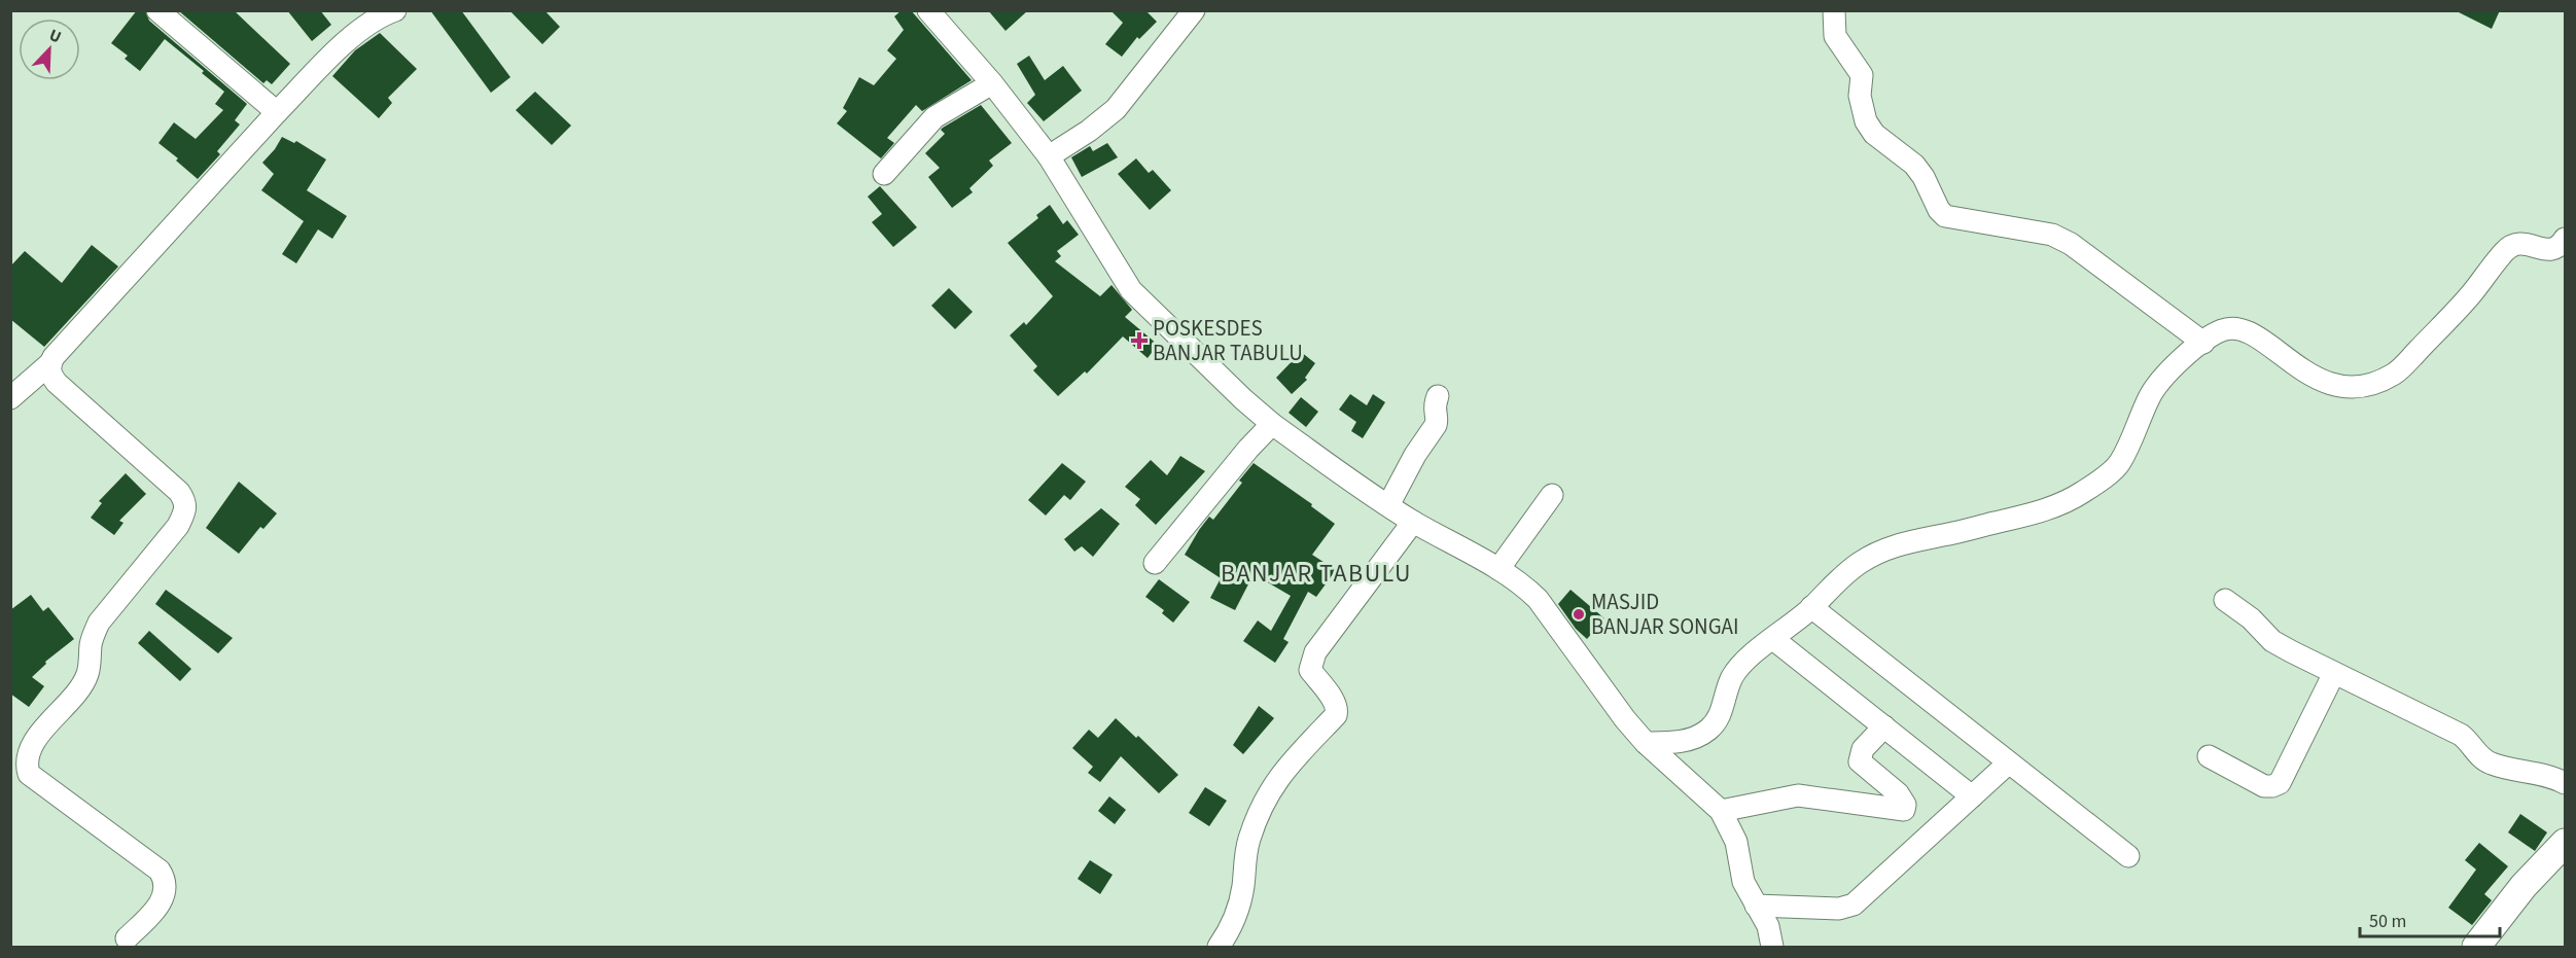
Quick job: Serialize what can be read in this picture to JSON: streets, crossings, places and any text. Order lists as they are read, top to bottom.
{
  "districts": ["BANJAR TABULU"],
  "places": {
    "health": ["POSKESDES BANJAR TABULU"],
    "other": ["MASJID BANJAR SONGAI"]
  },
  "scale_bar": "50 m",
  "north": "top right"
}
